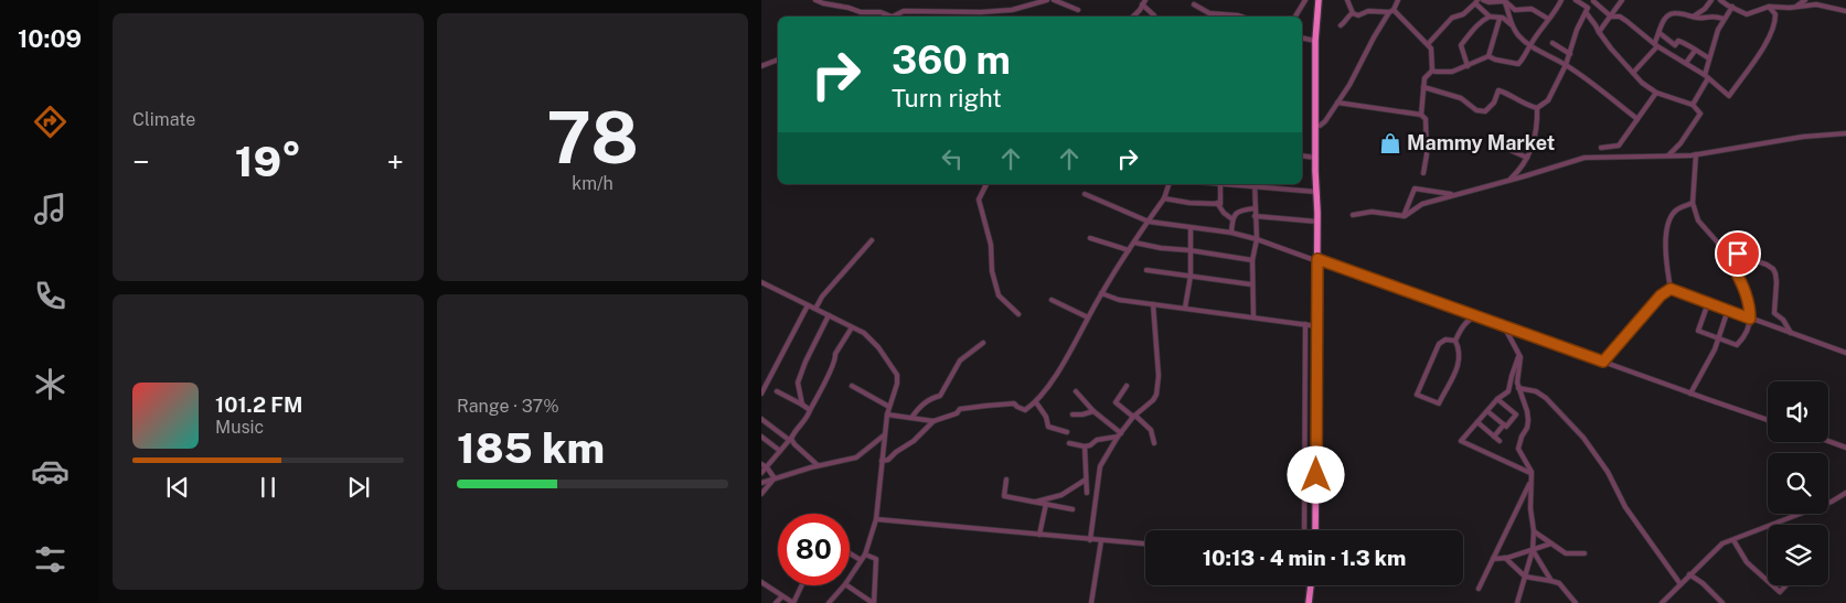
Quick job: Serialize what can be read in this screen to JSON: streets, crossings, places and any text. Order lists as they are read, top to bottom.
{
  "places": {
    "shop": ["Mammy Market"]
  },
  "page": {
    "tabs": "10:09",
    "tile": [
      "Climate",
      ["78", "km/h"],
      ["Range · 37%", "185 km"]
    ],
    "turn": ["360 m", "Turn right"],
    "heat": ["−", "19°", "+"],
    "song": ["101.2 FM", "Music"],
    "limit": "80",
    "trip": "10:13 · 4 min · 1.3 km"
  }
}
